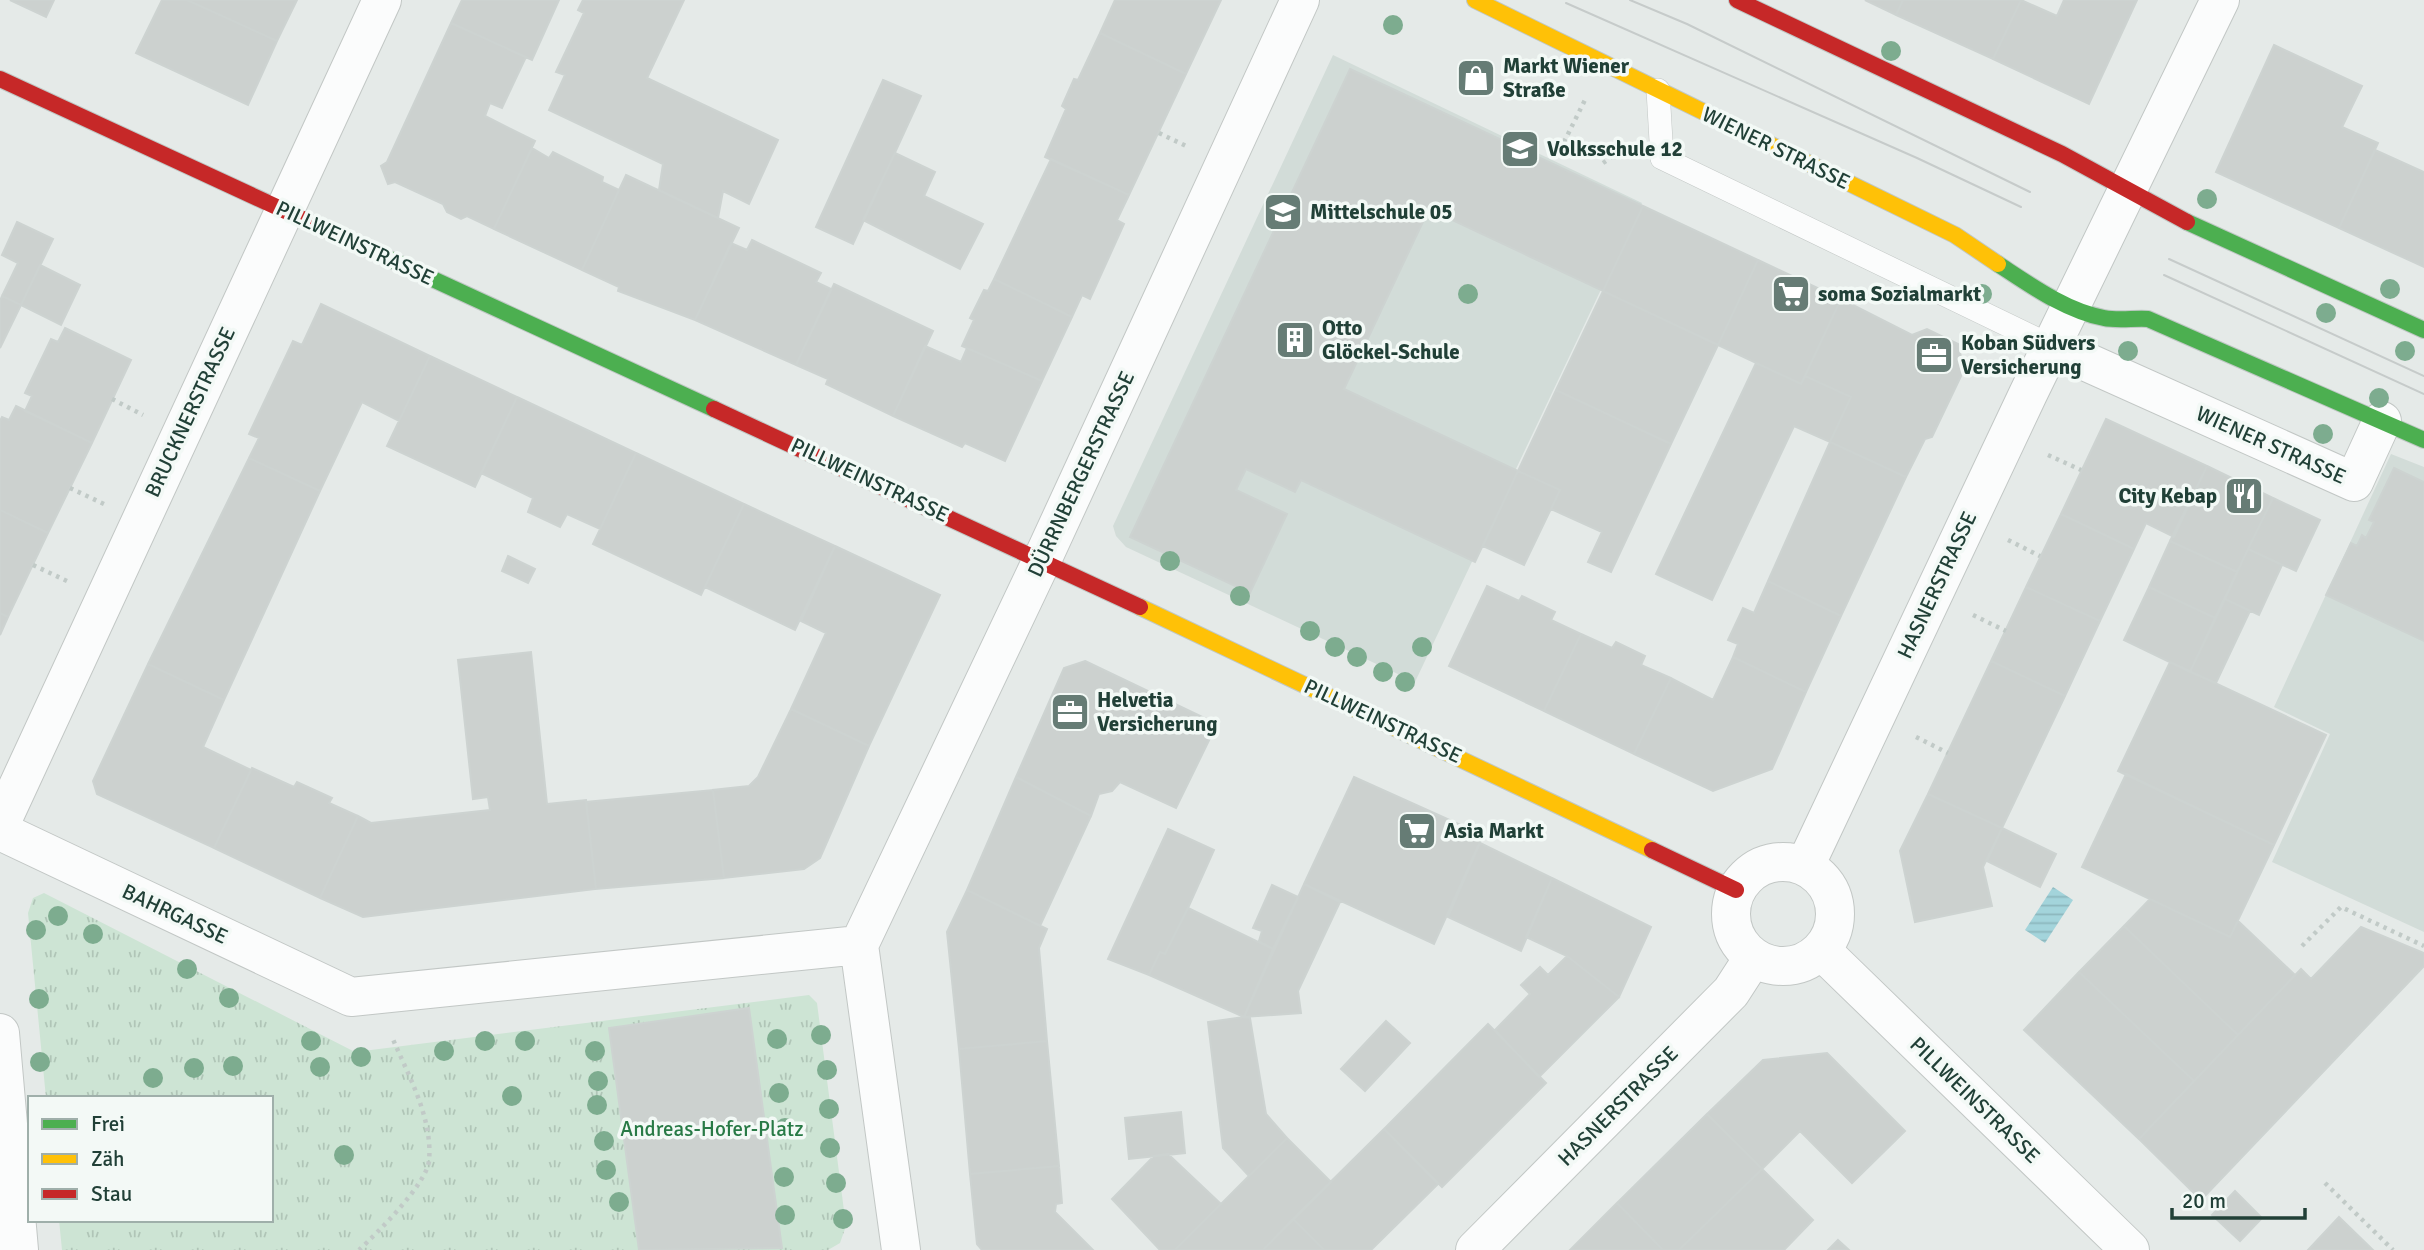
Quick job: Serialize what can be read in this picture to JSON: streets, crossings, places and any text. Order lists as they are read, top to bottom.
{
  "streets": {
    "street": [
      "WIENER STRASSE",
      "PILLWEINSTRASSE",
      "BRUCKNERSTRASSE",
      "DÜRRNBERGERSTRASSE",
      "HASNERSTRASSE",
      "BAHRGASSE"
    ]
  },
  "crossings": [
    ["WIENER STRASSE", "HASNERSTRASSE"],
    ["PILLWEINSTRASSE", "BRUCKNERSTRASSE"],
    ["PILLWEINSTRASSE", "DÜRRNBERGERSTRASSE"],
    ["PILLWEINSTRASSE", "HASNERSTRASSE"],
    ["DÜRRNBERGERSTRASSE", "BAHRGASSE"]
  ],
  "parks": ["Andreas-Hofer-Platz"],
  "places": {
    "shop": ["Markt Wiener Straße"],
    "school or university": ["Volksschule 12", "Mittelschule 05"],
    "supermarket": ["soma Sozialmarkt", "Asia Markt"],
    "building": ["Otto Glöckel-Schule"],
    "office": ["Koban Südvers Versicherung", "Helvetia Versicherung"],
    "restaurant": ["City Kebap"]
  },
  "legend": ["Frei", "Zäh", "Stau"],
  "scale_bar": "20 m"
}
